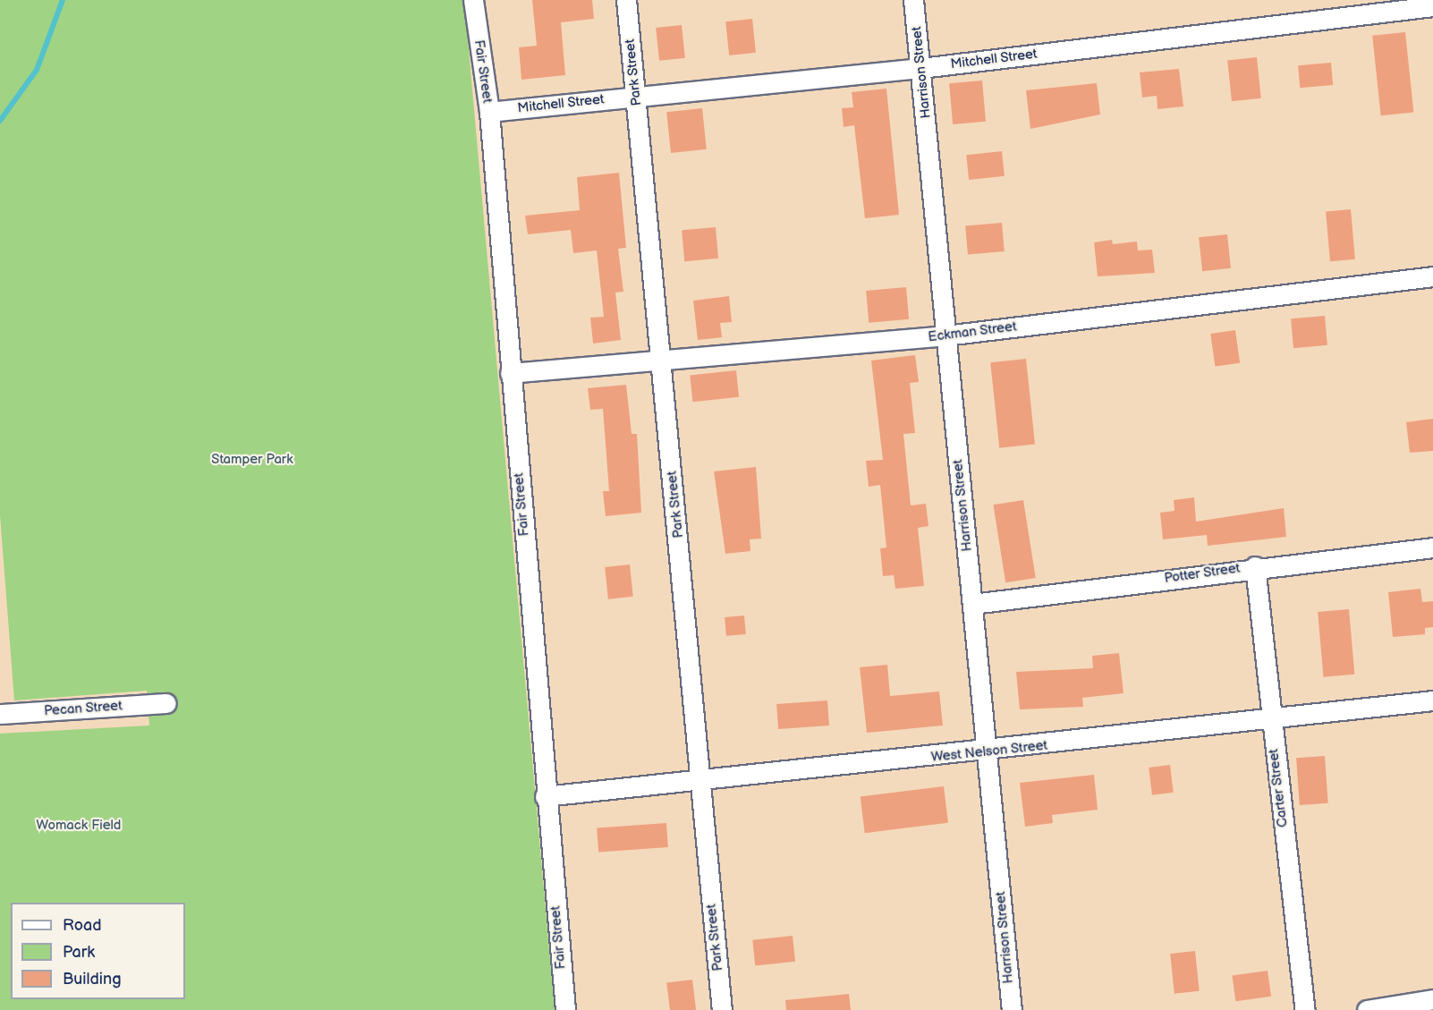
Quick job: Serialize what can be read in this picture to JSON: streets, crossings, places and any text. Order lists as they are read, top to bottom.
{
  "streets": {
    "street": [
      "Mitchell Street",
      "Fair Street",
      "Park Street",
      "Harrison Street",
      "Eckman Street",
      "Potter Street",
      "Pecan Street",
      "West Nelson Street",
      "Carter Street"
    ]
  },
  "crossings": [
    ["Mitchell Street", "Fair Street"],
    ["Mitchell Street", "Park Street"],
    ["Mitchell Street", "Harrison Street"],
    ["Fair Street", "Eckman Street"],
    ["Fair Street", "West Nelson Street"],
    ["Park Street", "Eckman Street"],
    ["Park Street", "West Nelson Street"],
    ["Harrison Street", "Eckman Street"],
    ["Harrison Street", "Potter Street"],
    ["Harrison Street", "West Nelson Street"],
    ["Potter Street", "Carter Street"],
    ["West Nelson Street", "Carter Street"]
  ],
  "parks": ["Stamper Park", "Womack Field"],
  "legend": ["Road", "Park", "Building"]
}
